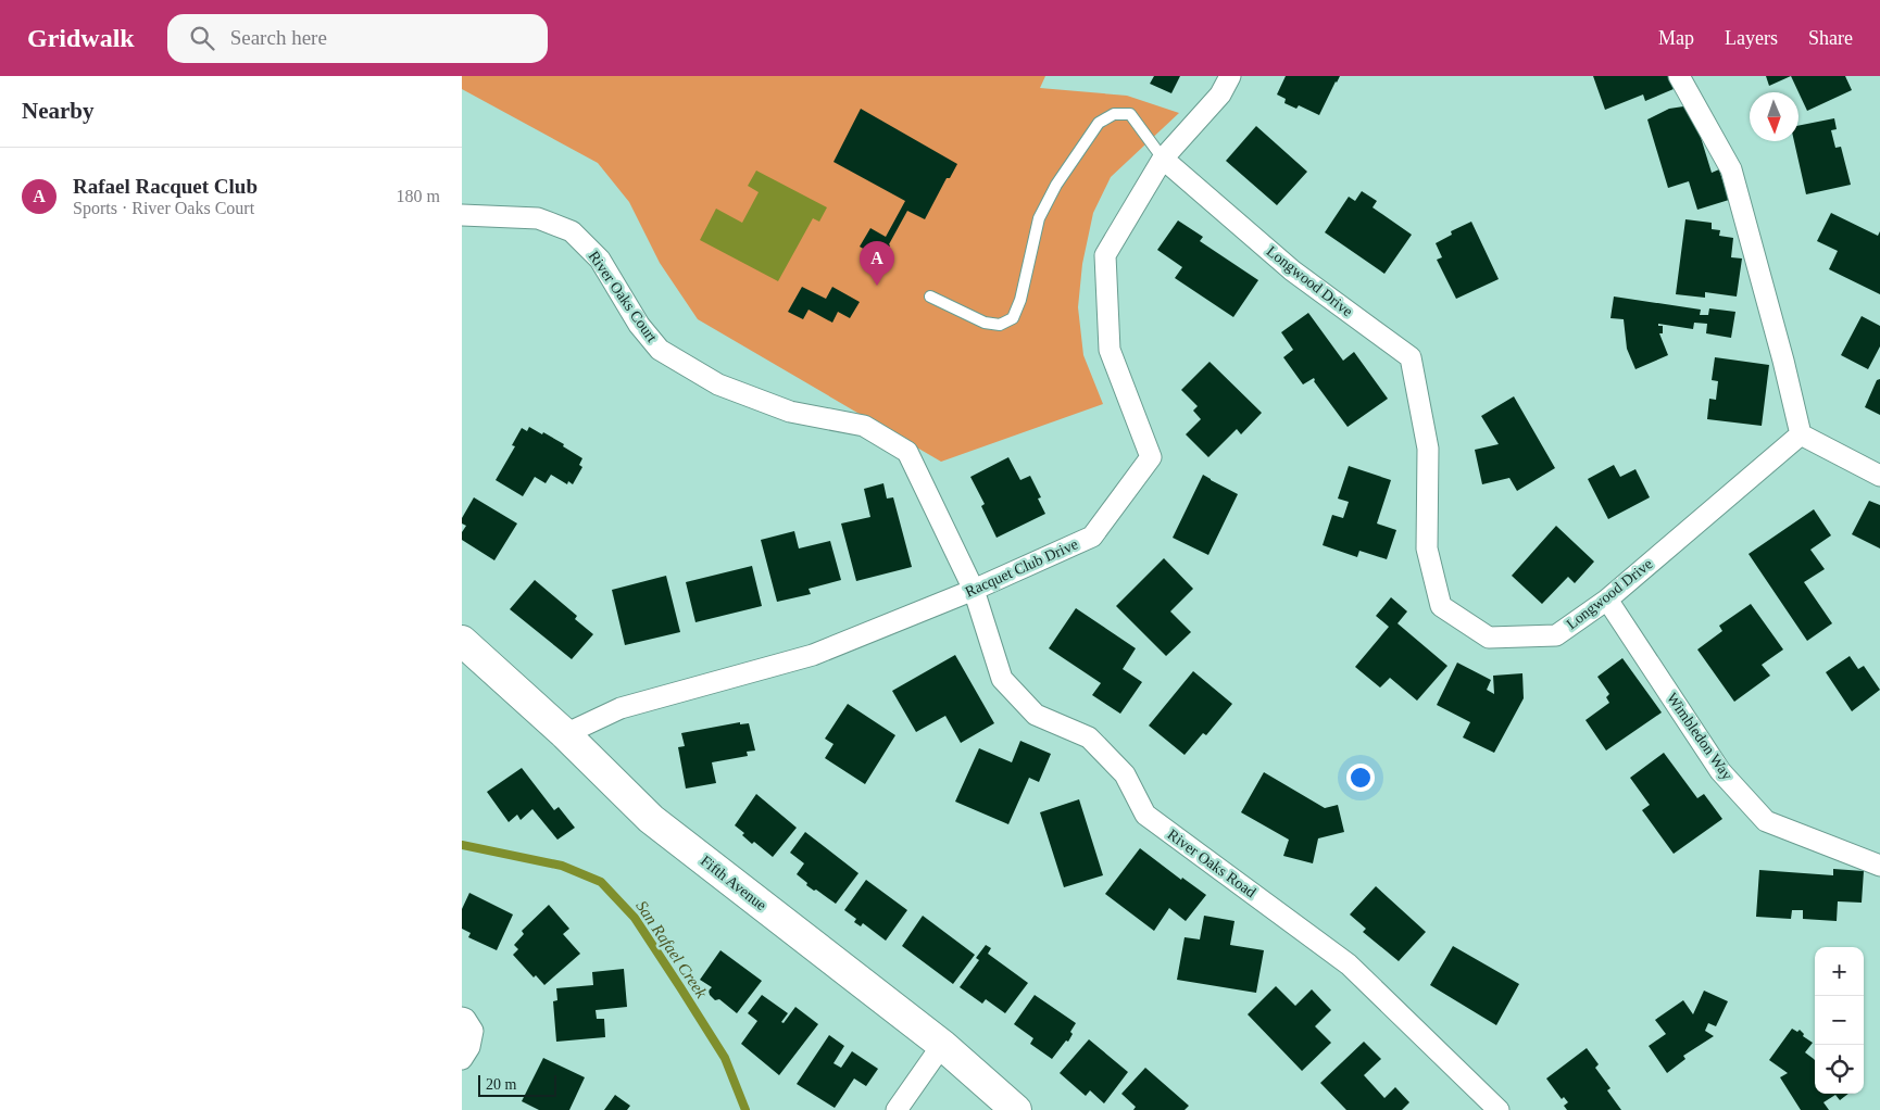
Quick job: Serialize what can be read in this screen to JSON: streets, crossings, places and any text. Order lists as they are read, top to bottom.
{
  "streets": {
    "street": [
      "Longwood Drive",
      "River Oaks Court",
      "Racquet Club Drive",
      "Wimbledon Way",
      "River Oaks Road",
      "Fifth Avenue"
    ]
  },
  "crossings": [
    ["Longwood Drive", "Racquet Club Drive"],
    ["Longwood Drive", "Wimbledon Way"],
    ["River Oaks Court", "Racquet Club Drive"],
    ["River Oaks Court", "River Oaks Road"],
    ["Racquet Club Drive", "River Oaks Road"],
    ["Racquet Club Drive", "Fifth Avenue"]
  ],
  "water": ["San Rafael Creek"],
  "scale_bar": "20 m",
  "north": "bottom",
  "page": {
    "header": "Gridwalk",
    "search": "Search here",
    "nav": ["Map", "Layers", "Share"],
    "heading": "Nearby",
    "list": [
      {
        "mark": "A",
        "name": "Rafael Racquet Club",
        "note": "Sports · River Oaks Court",
        "value": "180 m"
      }
    ],
    "pins": "A",
    "map_buttons": ["+", "−"],
    "scale": "20 m"
  }
}
